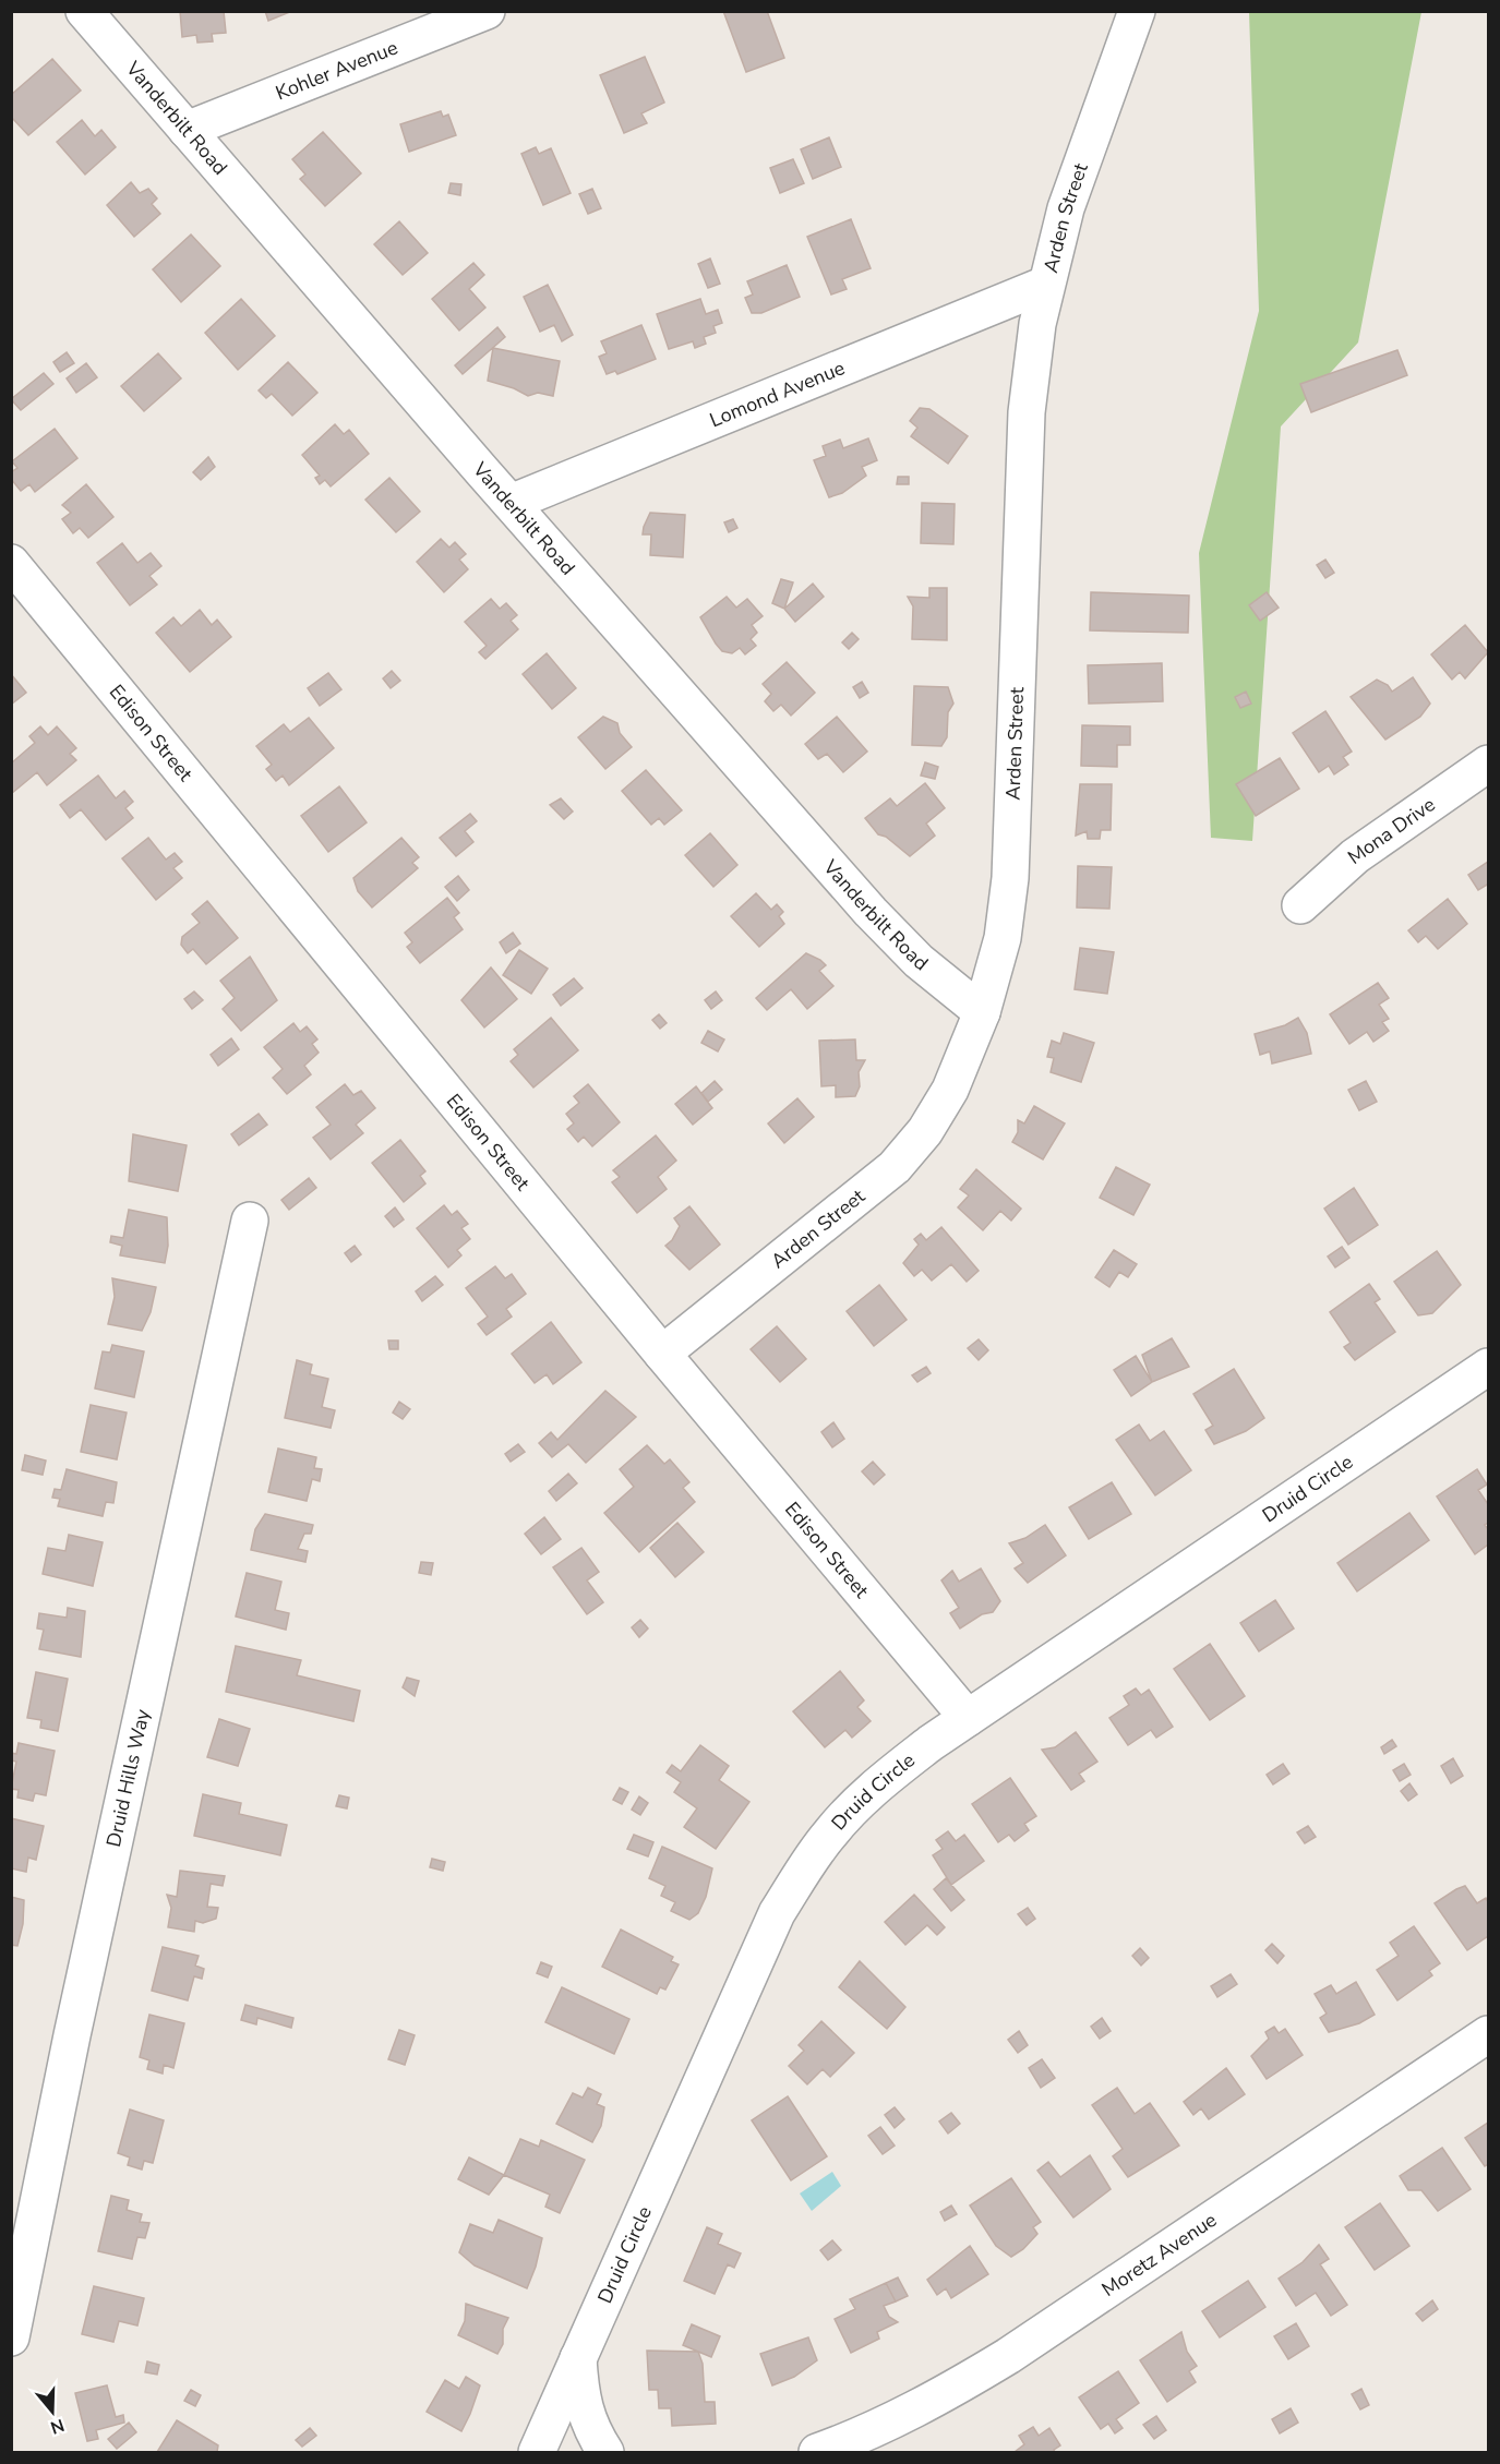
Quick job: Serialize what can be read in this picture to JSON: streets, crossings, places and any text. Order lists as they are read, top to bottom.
{
  "streets": {
    "street": [
      "Kohler Avenue",
      "Vanderbilt Road",
      "Arden Street",
      "Lomond Avenue",
      "Edison Street",
      "Mona Drive",
      "Druid Circle",
      "Druid Hills Way",
      "Moretz Avenue"
    ]
  },
  "crossings": [
    ["Kohler Avenue", "Vanderbilt Road"],
    ["Vanderbilt Road", "Arden Street"],
    ["Vanderbilt Road", "Lomond Avenue"],
    ["Arden Street", "Lomond Avenue"],
    ["Arden Street", "Edison Street"],
    ["Edison Street", "Druid Circle"]
  ],
  "north": "bottom"
}
